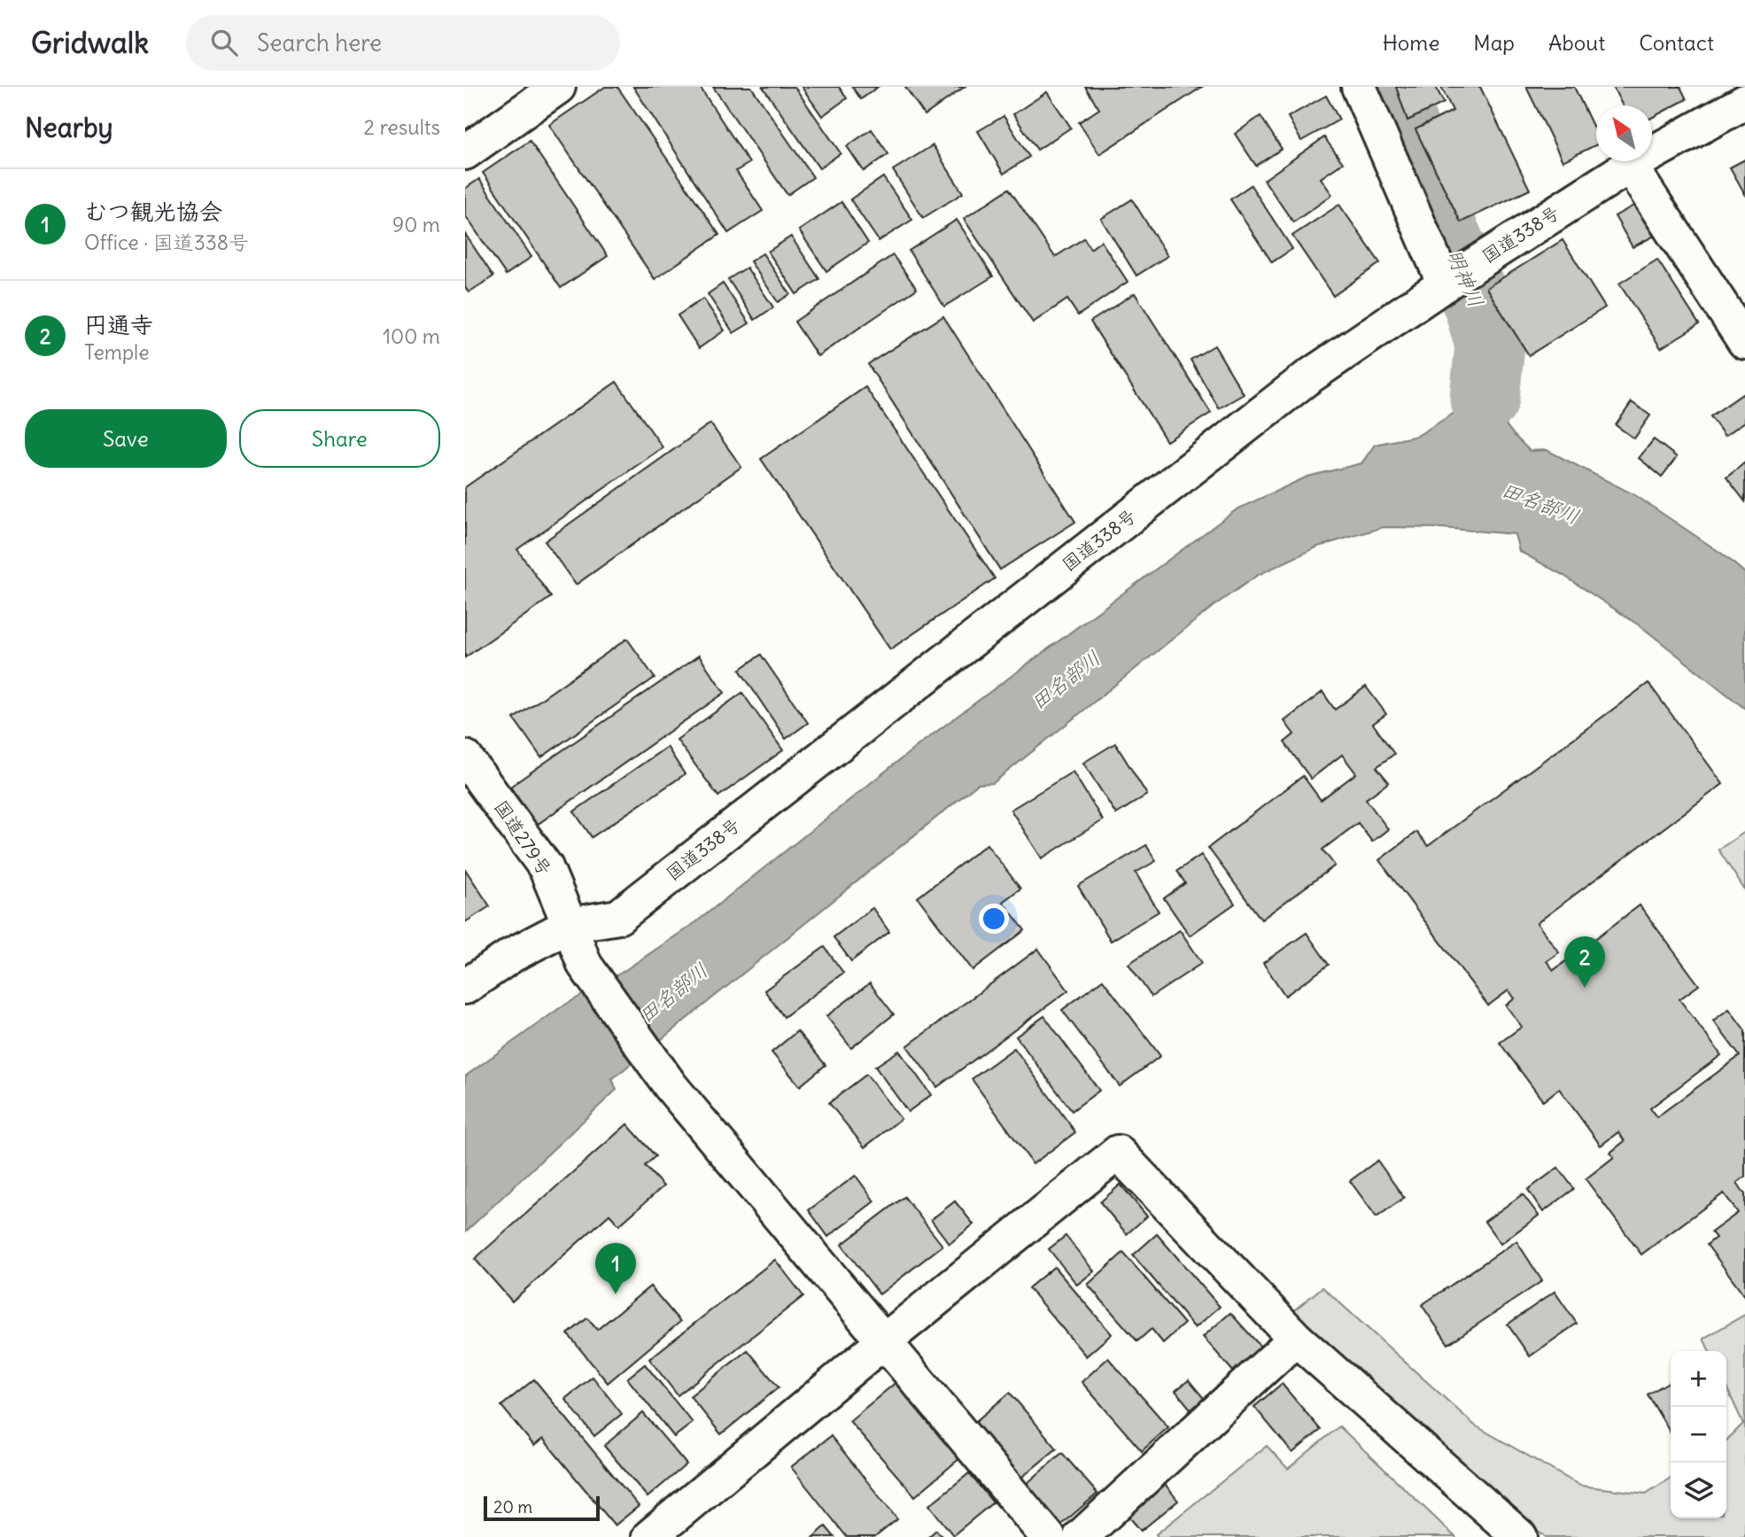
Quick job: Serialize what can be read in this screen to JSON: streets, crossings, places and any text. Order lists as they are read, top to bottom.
{
  "streets": {
    "main road": ["国道338号", "国道279号"]
  },
  "crossings": [
    ["国道338号", "国道279号"]
  ],
  "water": ["明神川", "田名部川"],
  "scale_bar": "20 m",
  "north": "top left",
  "page": {
    "header": "Gridwalk",
    "search": "Search here",
    "nav": [
      "Home",
      "Map",
      "About",
      "Contact"
    ],
    "heading": ["Nearby", "2 results"],
    "list": [
      {
        "mark": "1",
        "name": "むつ観光協会",
        "note": "Office · 国道338号",
        "value": "90 m"
      },
      {
        "mark": "2",
        "name": "円通寺",
        "note": "Temple",
        "value": "100 m"
      }
    ],
    "buttons": ["Save", "Share"],
    "pins": ["2", "1"],
    "map_buttons": ["+", "−"],
    "scale": "20 m"
  }
}
